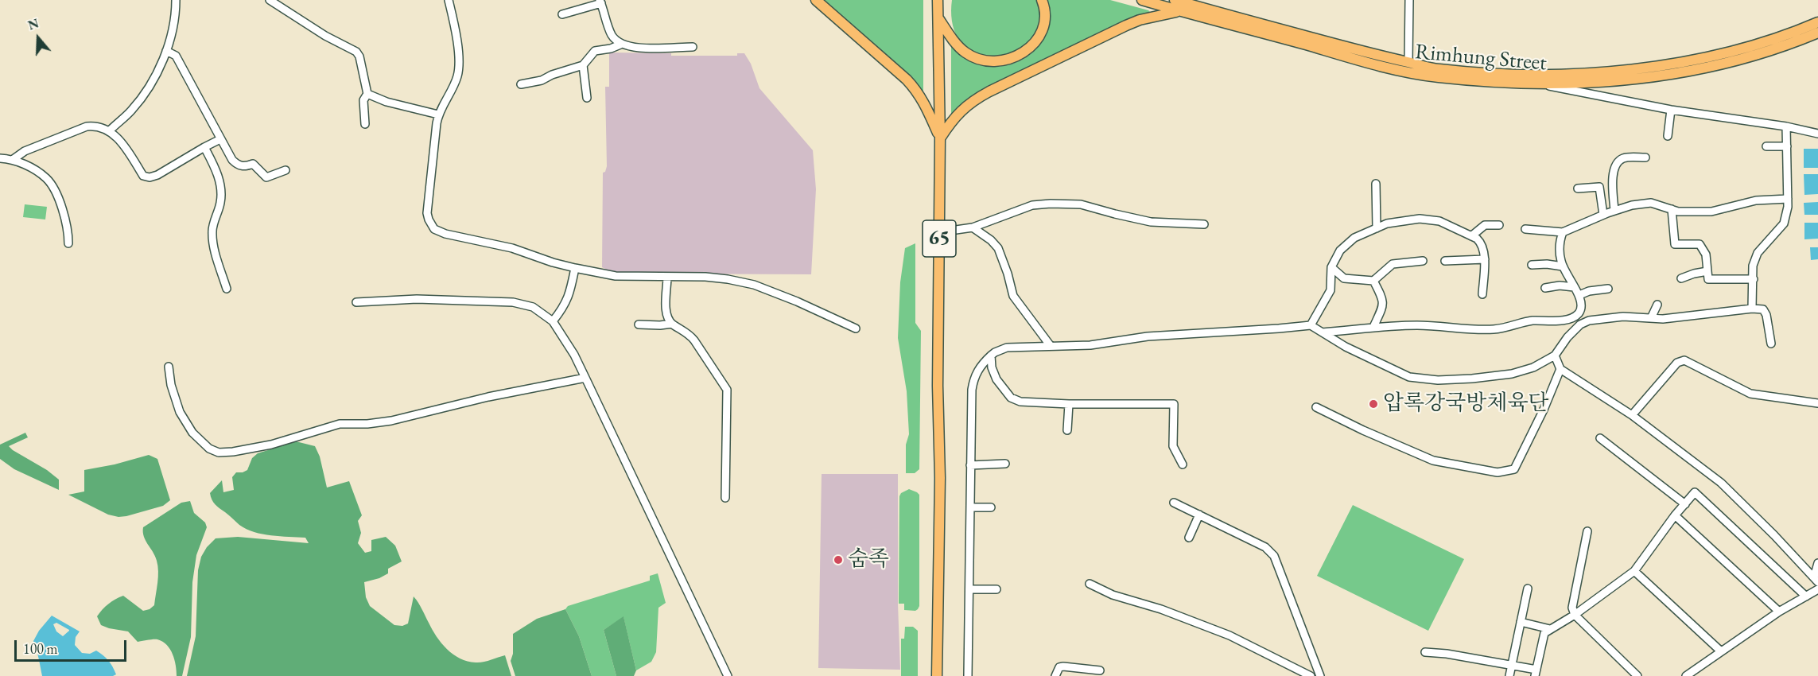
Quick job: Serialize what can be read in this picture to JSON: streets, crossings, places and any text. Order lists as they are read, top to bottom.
{
  "streets": {
    "main road": ["Rimhung Street", "65"]
  },
  "places": ["압록강국방체육단", "숨족"],
  "scale_bar": "100 m",
  "north": "top"
}
